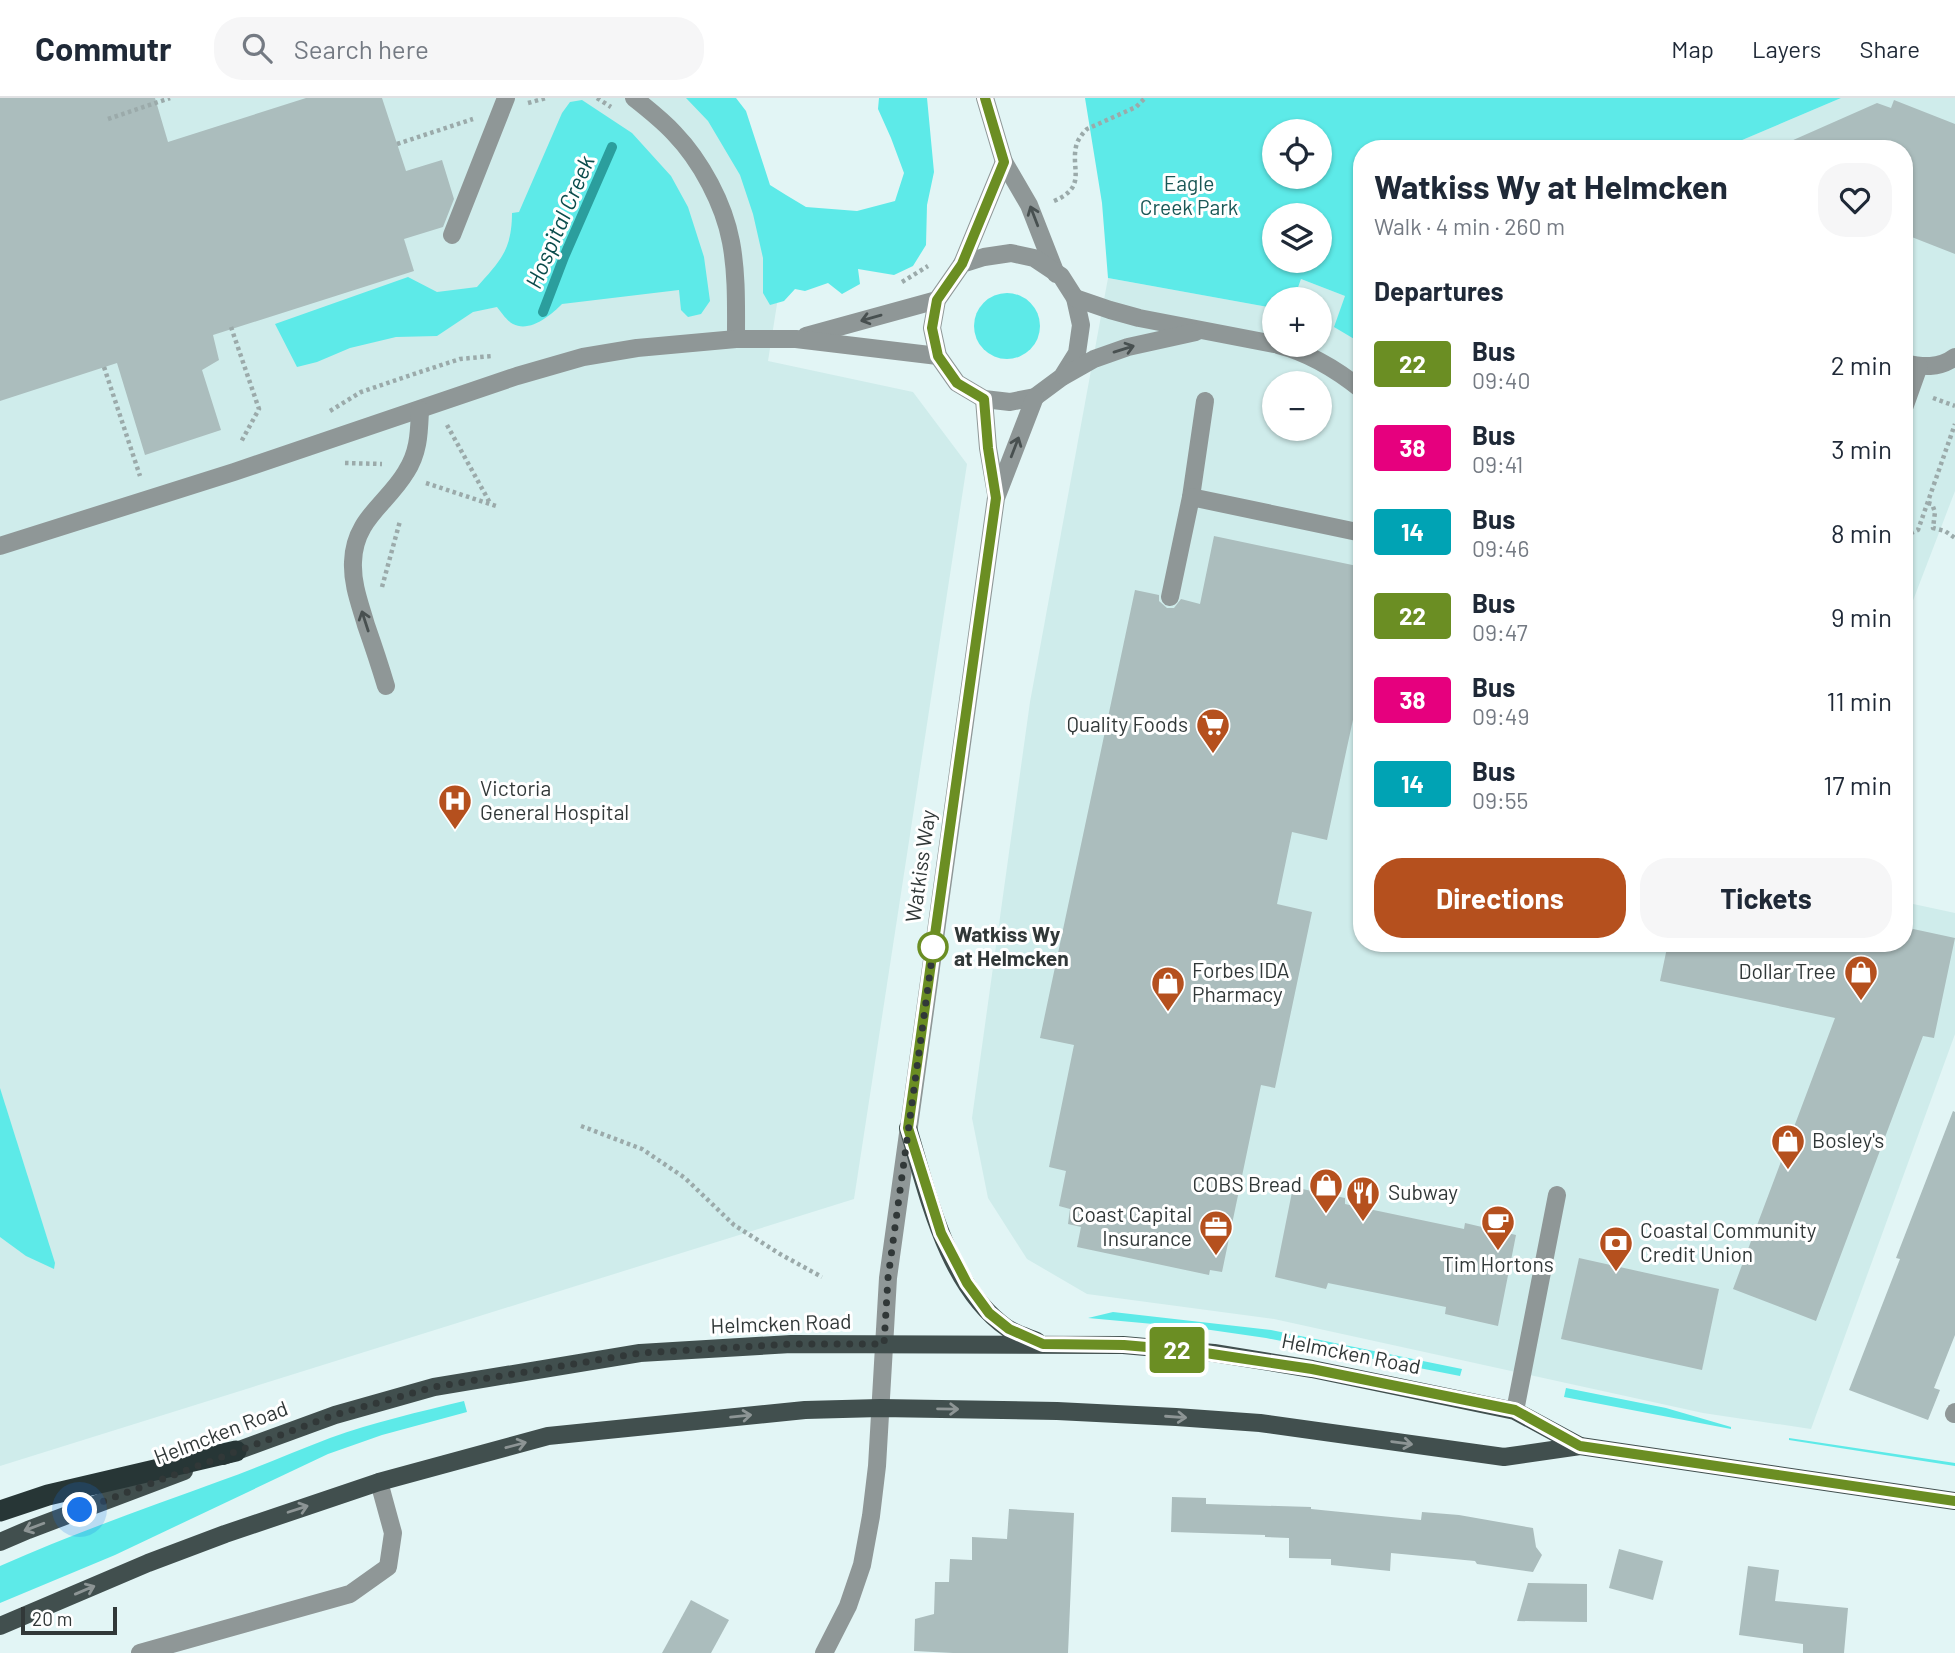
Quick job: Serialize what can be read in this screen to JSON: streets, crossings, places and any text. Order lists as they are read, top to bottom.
{
  "streets": {
    "main road": ["Helmcken Road"],
    "street": ["Watkiss Way"]
  },
  "crossings": [
    ["Watkiss Way", "Helmcken Road"]
  ],
  "water": ["Hospital Creek"],
  "parks": ["Eagle Creek Park"],
  "places": {
    "supermarket": ["Quality Foods"],
    "hospital": ["Victoria General Hospital"],
    "other": ["Watkiss Wy at Helmcken"],
    "shop": [
      "Dollar Tree",
      "Forbes IDA Pharmacy",
      "Bosley's",
      "COBS Bread"
    ],
    "restaurant": ["Subway"],
    "cafe": ["Tim Hortons"],
    "office": ["Coast Capital Insurance"],
    "bank": ["Coastal Community Credit Union"]
  },
  "lines": ["bus line 22"],
  "scale_bar": "20 m",
  "page": {
    "header": "Commutr",
    "search": "Search here",
    "nav": ["Map", "Layers", "Share"],
    "on_map": "22",
    "map_buttons": ["+", "−"],
    "heading": [
      ["Watkiss Wy at Helmcken", "Walk · 4 min · 260 m"],
      "Departures"
    ],
    "list": [
      {
        "mark": "22",
        "name": "Bus",
        "note": "09:40",
        "value": "2 min"
      },
      {
        "mark": "38",
        "name": "Bus",
        "note": "09:41",
        "value": "3 min"
      },
      {
        "mark": "14",
        "name": "Bus",
        "note": "09:46",
        "value": "8 min"
      },
      {
        "mark": "22",
        "name": "Bus",
        "note": "09:47",
        "value": "9 min"
      },
      {
        "mark": "38",
        "name": "Bus",
        "note": "09:49",
        "value": "11 min"
      },
      {
        "mark": "14",
        "name": "Bus",
        "note": "09:55",
        "value": "17 min"
      }
    ],
    "buttons": ["Directions", "Tickets"],
    "scale": "20 m"
  }
}
